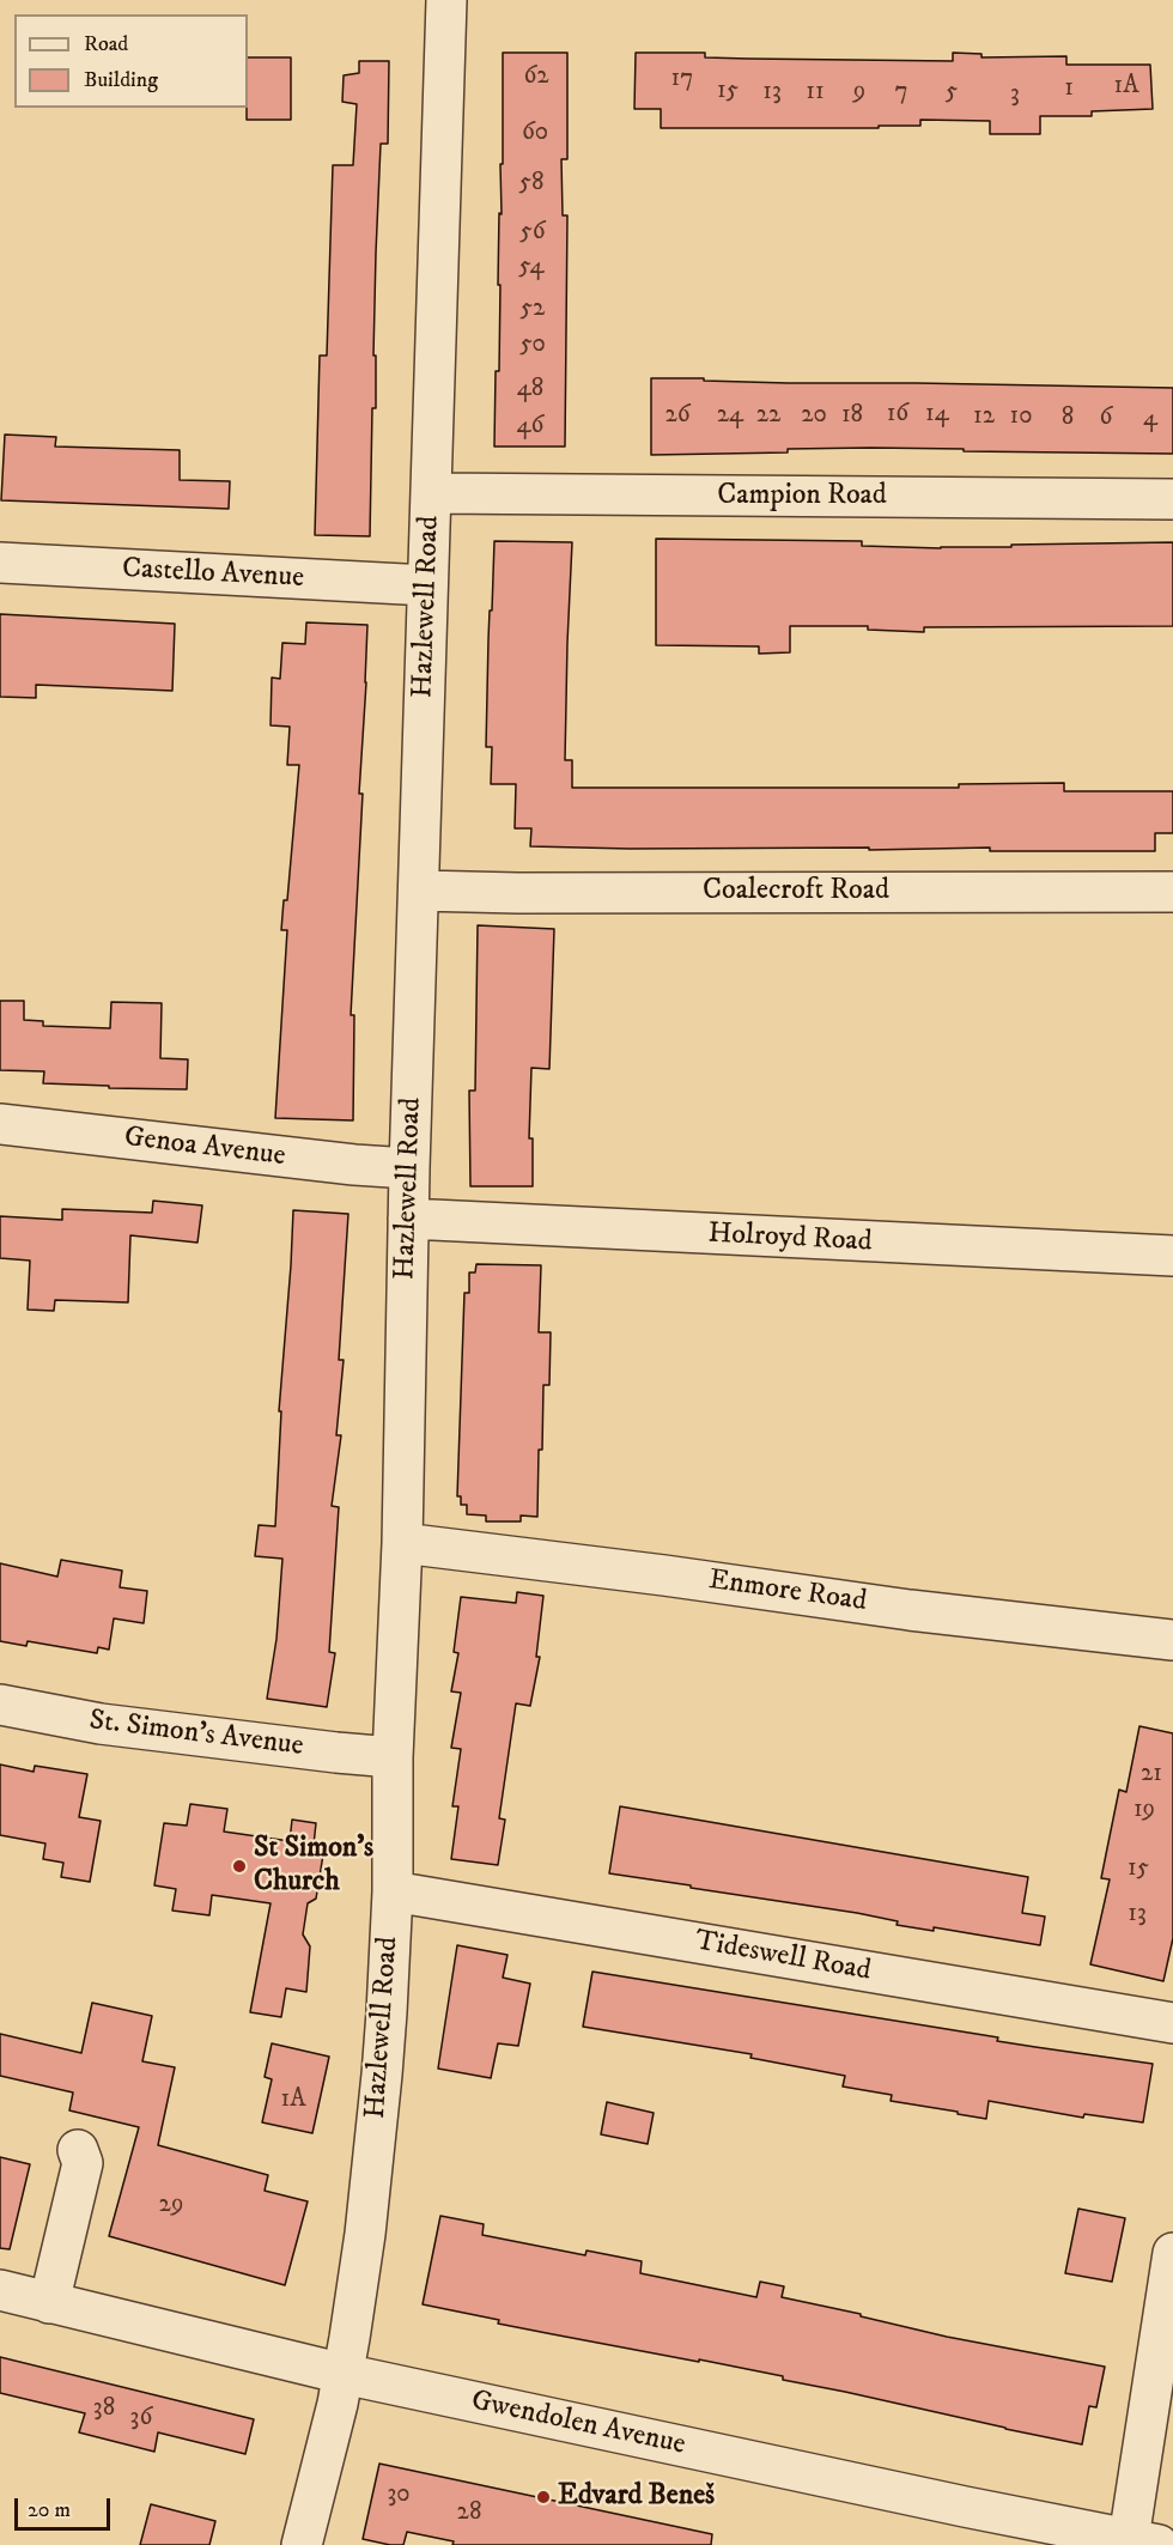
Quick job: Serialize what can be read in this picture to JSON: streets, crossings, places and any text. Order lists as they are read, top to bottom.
{
  "streets": {
    "street": [
      "Campion Road",
      "Castello Avenue",
      "Hazlewell Road",
      "Coalecroft Road",
      "Genoa Avenue",
      "Holroyd Road",
      "Enmore Road",
      "St. Simon's Avenue",
      "Tideswell Road",
      "Gwendolen Avenue"
    ]
  },
  "crossings": [
    ["Campion Road", "Hazlewell Road"],
    ["Castello Avenue", "Hazlewell Road"],
    ["Hazlewell Road", "Coalecroft Road"],
    ["Hazlewell Road", "Genoa Avenue"],
    ["Hazlewell Road", "Holroyd Road"],
    ["Hazlewell Road", "Enmore Road"],
    ["Hazlewell Road", "St. Simon's Avenue"],
    ["Hazlewell Road", "Tideswell Road"],
    ["Hazlewell Road", "Gwendolen Avenue"]
  ],
  "places": ["St Simon's Church", "Edvard Beneš"],
  "house_numbers": [
    "62",
    "17",
    "1A",
    "1",
    "15",
    "13",
    "11",
    "9",
    "7",
    "5",
    "3",
    "60",
    "58",
    "56",
    "54",
    "52",
    "50",
    "48",
    "16",
    "14",
    "26",
    "24",
    "22",
    "20",
    "18",
    "12",
    "10",
    "8",
    "6",
    "4",
    "46",
    "21",
    "19",
    "15",
    "13",
    "1A",
    "29",
    "38",
    "36",
    "30",
    "28"
  ],
  "legend": ["Road", "Building"],
  "scale_bar": "20 m"
}
